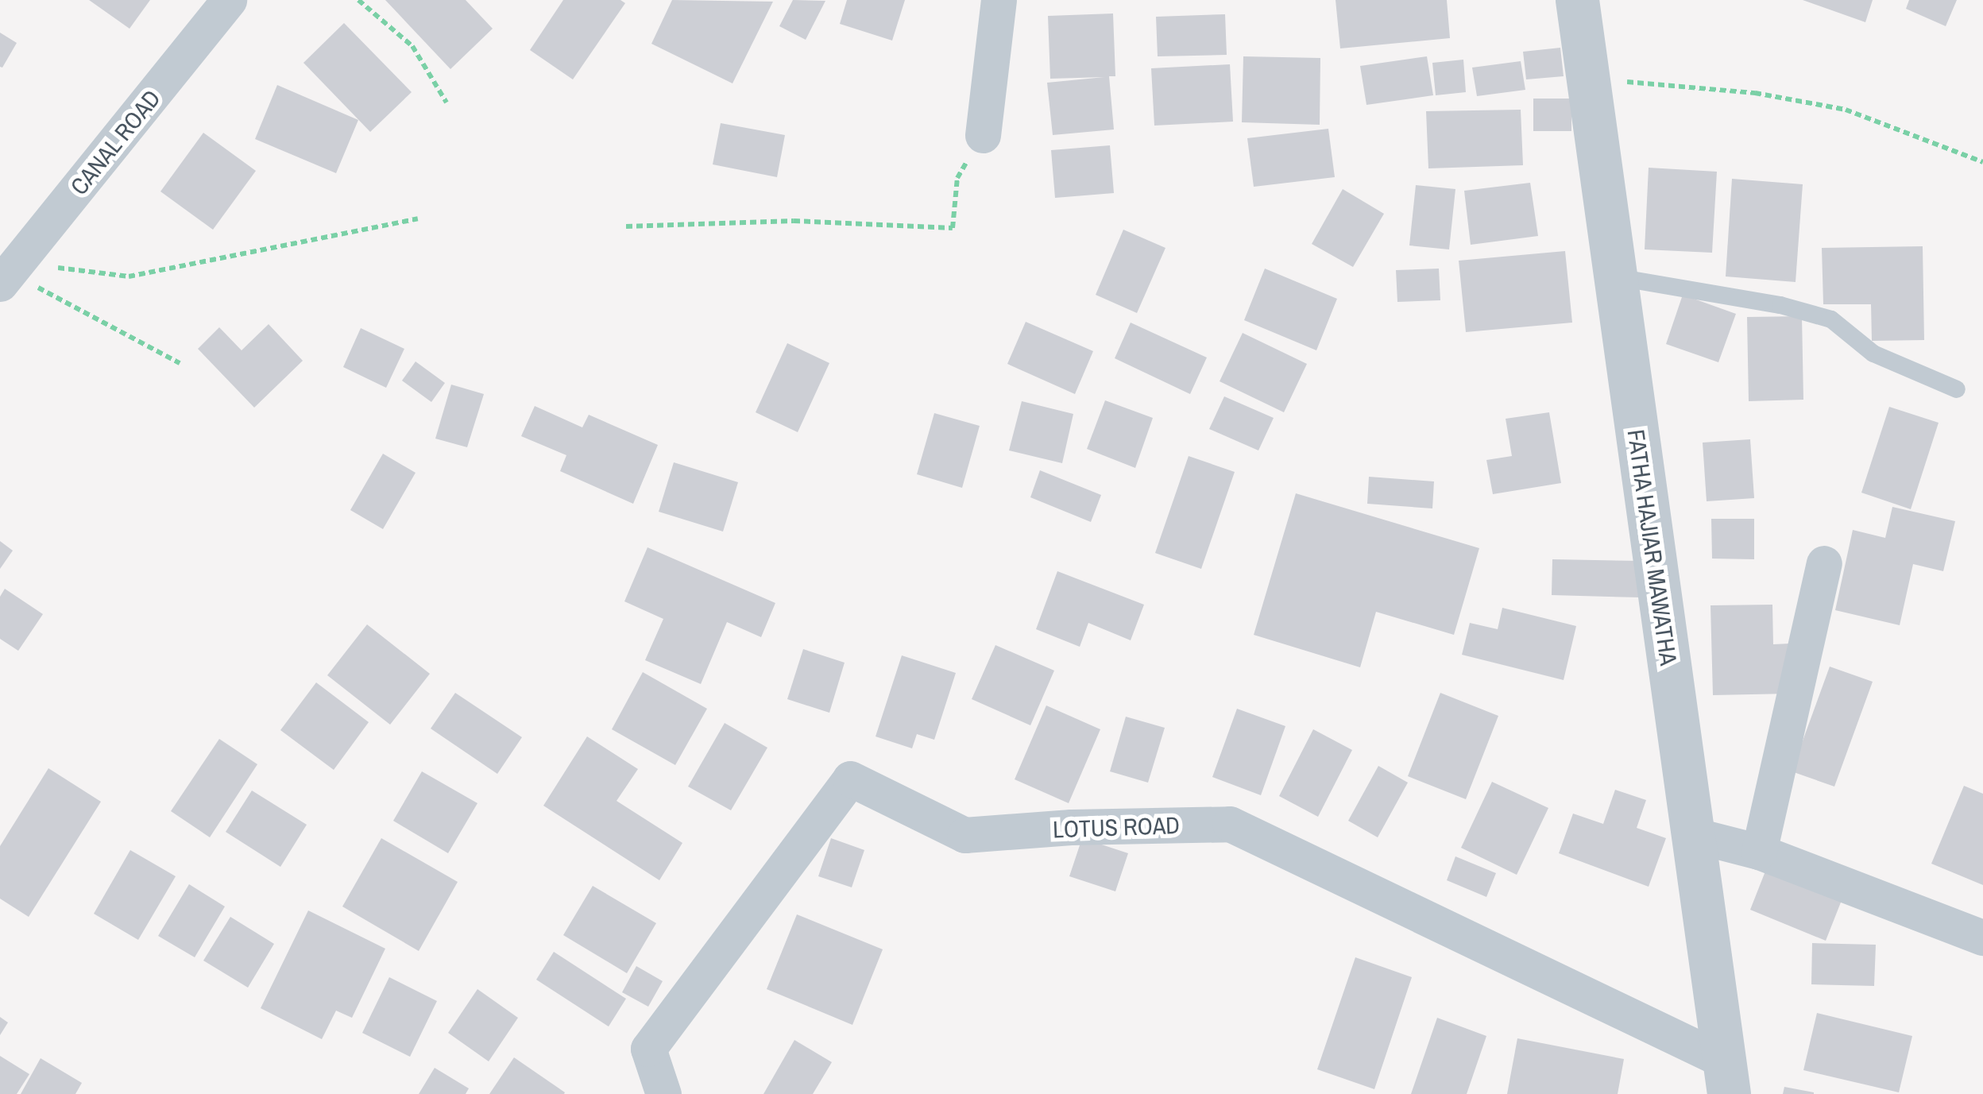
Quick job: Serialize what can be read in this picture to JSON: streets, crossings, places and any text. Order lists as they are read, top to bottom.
{
  "streets": {
    "street": ["CANAL ROAD", "FATHA HAJIAR MAWATHA", "LOTUS ROAD"]
  },
  "crossings": [
    ["FATHA HAJIAR MAWATHA", "LOTUS ROAD"]
  ]
}
